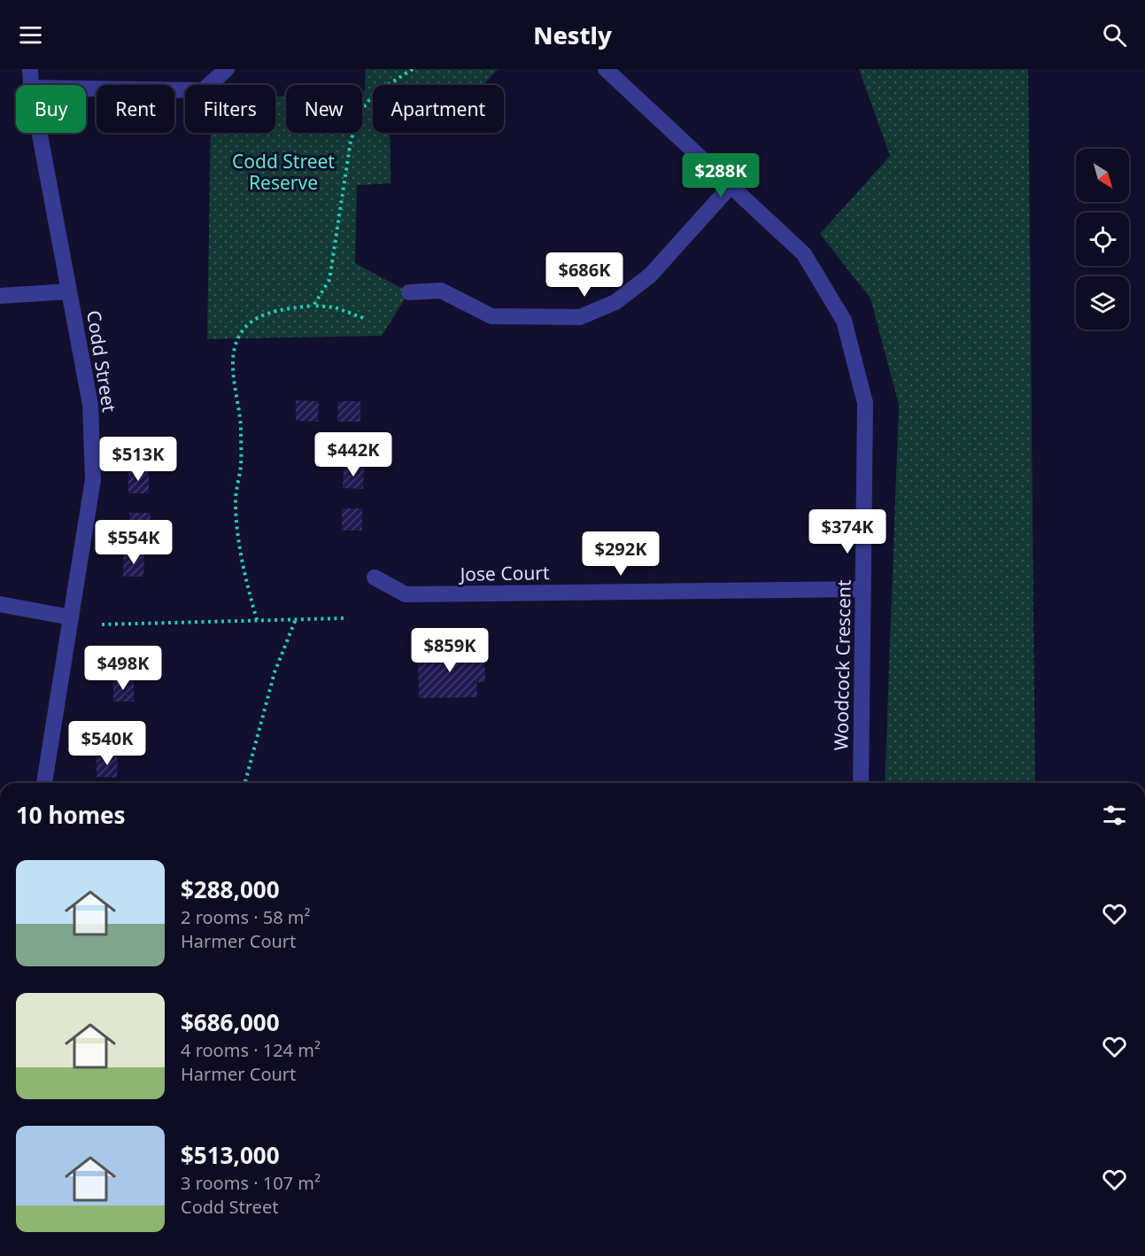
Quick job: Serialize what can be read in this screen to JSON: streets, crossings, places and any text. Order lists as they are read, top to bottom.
{
  "streets": {
    "street": ["Codd Street", "Jose Court", "Woodcock Crescent"]
  },
  "crossings": [
    ["Jose Court", "Woodcock Crescent"]
  ],
  "parks": ["Codd Street Reserve"],
  "north": "bottom right",
  "page": {
    "header": "Nestly",
    "chip": [
      "Buy",
      "Rent",
      "Filters",
      "New",
      "Apartment"
    ],
    "price": [
      "$288K",
      "$686K",
      "$442K",
      "$513K",
      "$374K",
      "$554K",
      "$292K",
      "$859K",
      "$498K",
      "$540K"
    ],
    "heading": "10 homes",
    "list": [
      {
        "name": "$288,000",
        "note": "2 rooms · 58 m² · Harmer Court"
      },
      {
        "name": "$686,000",
        "note": "4 rooms · 124 m² · Harmer Court"
      },
      {
        "name": "$513,000",
        "note": "3 rooms · 107 m² · Codd Street"
      }
    ]
  }
}
